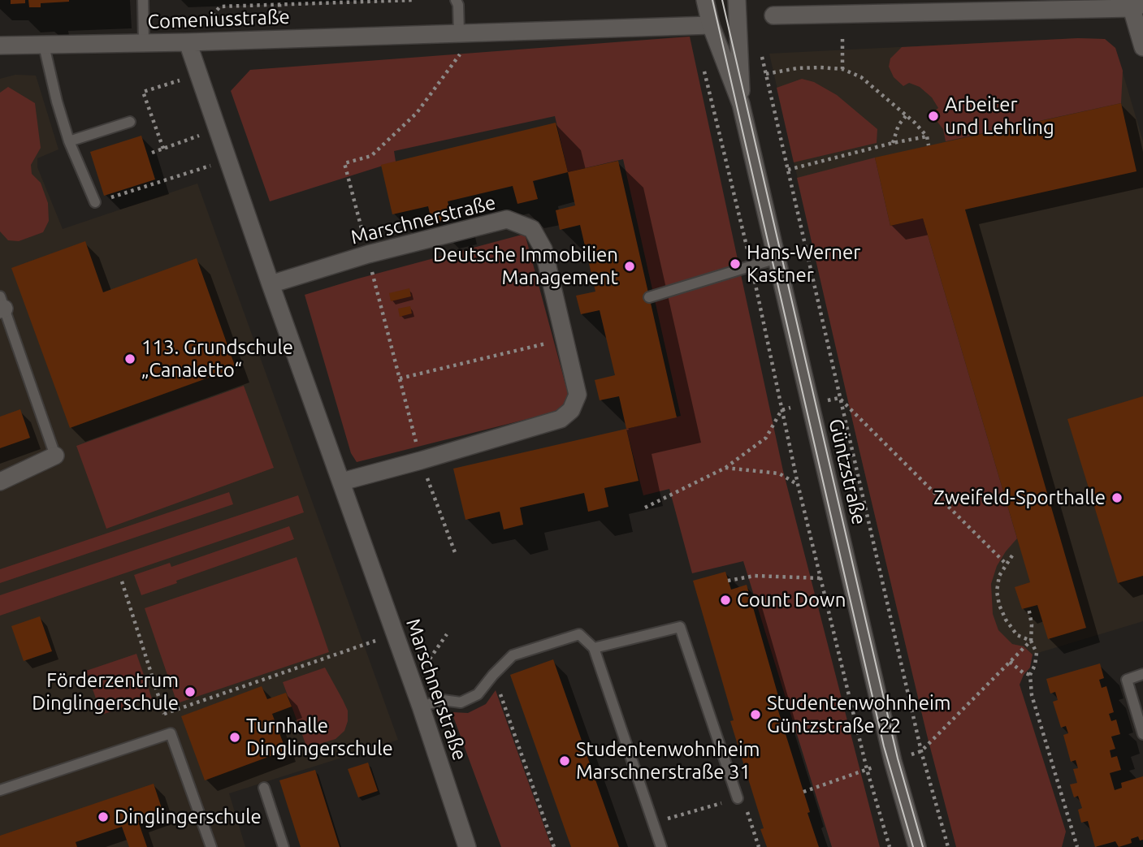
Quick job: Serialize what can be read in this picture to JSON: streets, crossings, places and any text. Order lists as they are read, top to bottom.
{
  "streets": {
    "street": ["Comeniusstraße", "Marschnerstraße", "Güntzstraße"]
  },
  "crossings": [
    ["Comeniusstraße", "Marschnerstraße"],
    ["Comeniusstraße", "Güntzstraße"]
  ],
  "places": [
    "Arbeiter und Lehrling",
    "Hans-Werner Kastner",
    "Deutsche Immobilien Management",
    "113. Grundschule „Canaletto“",
    "Zweifeld-Sporthalle",
    "Count Down",
    "Förderzentrum Dinglingerschule",
    "Studentenwohnheim Güntzstraße 22",
    "Turnhalle Dinglingerschule",
    "Studentenwohnheim Marschnerstraße 31",
    "Dinglingerschule"
  ]
}
